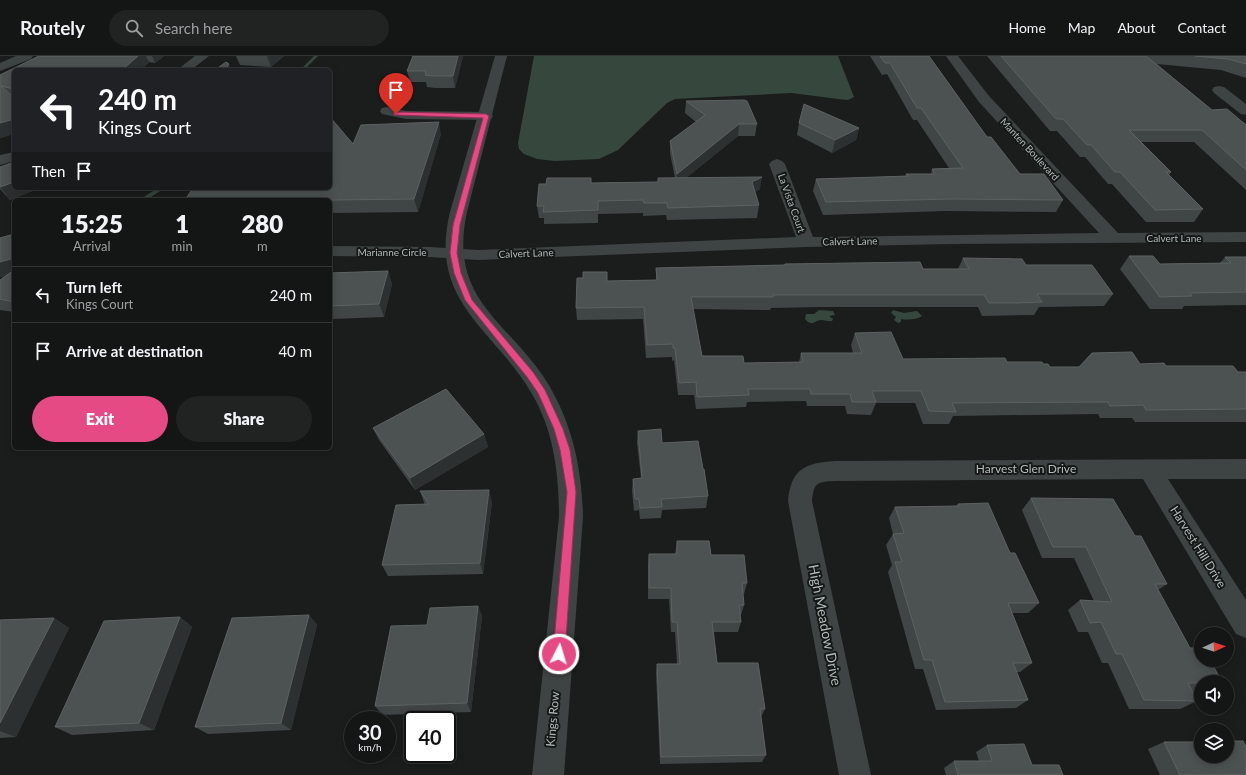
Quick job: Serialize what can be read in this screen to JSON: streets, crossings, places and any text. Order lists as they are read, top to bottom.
{
  "streets": {
    "street": [
      "Manten Boulevard",
      "La Vista Court",
      "Calvert Lane",
      "Marianne Circle",
      "Harvest Glen Drive",
      "Harvest Hill Drive",
      "High Meadow Drive",
      "Kings Row"
    ]
  },
  "crossings": [
    ["Manten Boulevard", "Calvert Lane"],
    ["La Vista Court", "Calvert Lane"],
    ["Calvert Lane", "Marianne Circle"],
    ["Calvert Lane", "Kings Row"],
    ["Marianne Circle", "Kings Row"],
    ["Harvest Glen Drive", "Harvest Hill Drive"],
    ["Harvest Glen Drive", "High Meadow Drive"]
  ],
  "north": "right",
  "page": {
    "header": "Routely",
    "search": "Search here",
    "nav": [
      "Home",
      "Map",
      "About",
      "Contact"
    ],
    "turn": ["240 m", "Kings Court"],
    "then": "Then",
    "eta": [
      "15:25",
      "Arrival",
      "1",
      "min",
      "280",
      "m"
    ],
    "list": [
      {
        "name": "Turn left",
        "note": "Kings Court",
        "value": "240 m"
      },
      {
        "name": "Arrive at destination",
        "value": "40 m"
      }
    ],
    "buttons": ["Exit", "Share"],
    "speed": "30 km/h",
    "limit": "40"
  }
}
